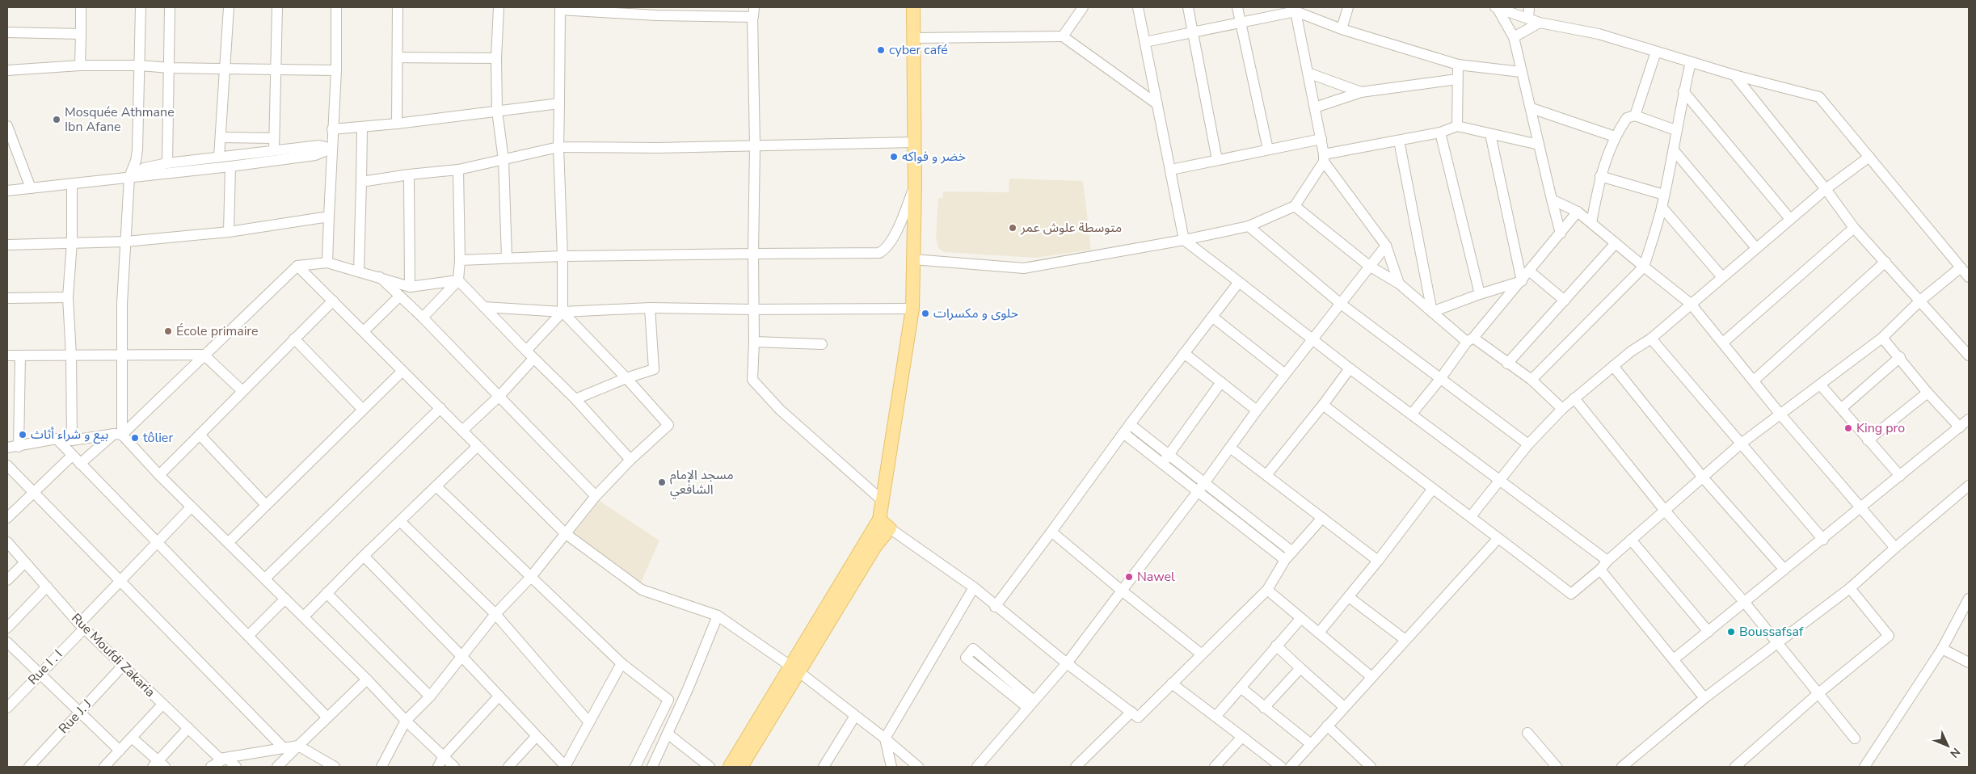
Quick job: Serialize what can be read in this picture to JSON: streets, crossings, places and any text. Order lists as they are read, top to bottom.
{
  "streets": {
    "street": ["Rue Moufdi Zakaria", "Rue I . I", "Rue J. J"]
  },
  "crossings": [
    ["Rue Moufdi Zakaria", "Rue I . I"],
    ["Rue Moufdi Zakaria", "Rue J. J"]
  ],
  "places": [
    "cyber café",
    "Mosquée Athmane Ibn Afane",
    "خضر و فواكه",
    "متوسطة علوش عمر",
    "حلوى و مكسرات",
    "École primaire",
    "King pro",
    "بيع و شراء أثاث",
    "tôlier",
    "مسجد الإمام الشافعي",
    "Nawel",
    "Boussafsaf"
  ],
  "north": "bottom right"
}
